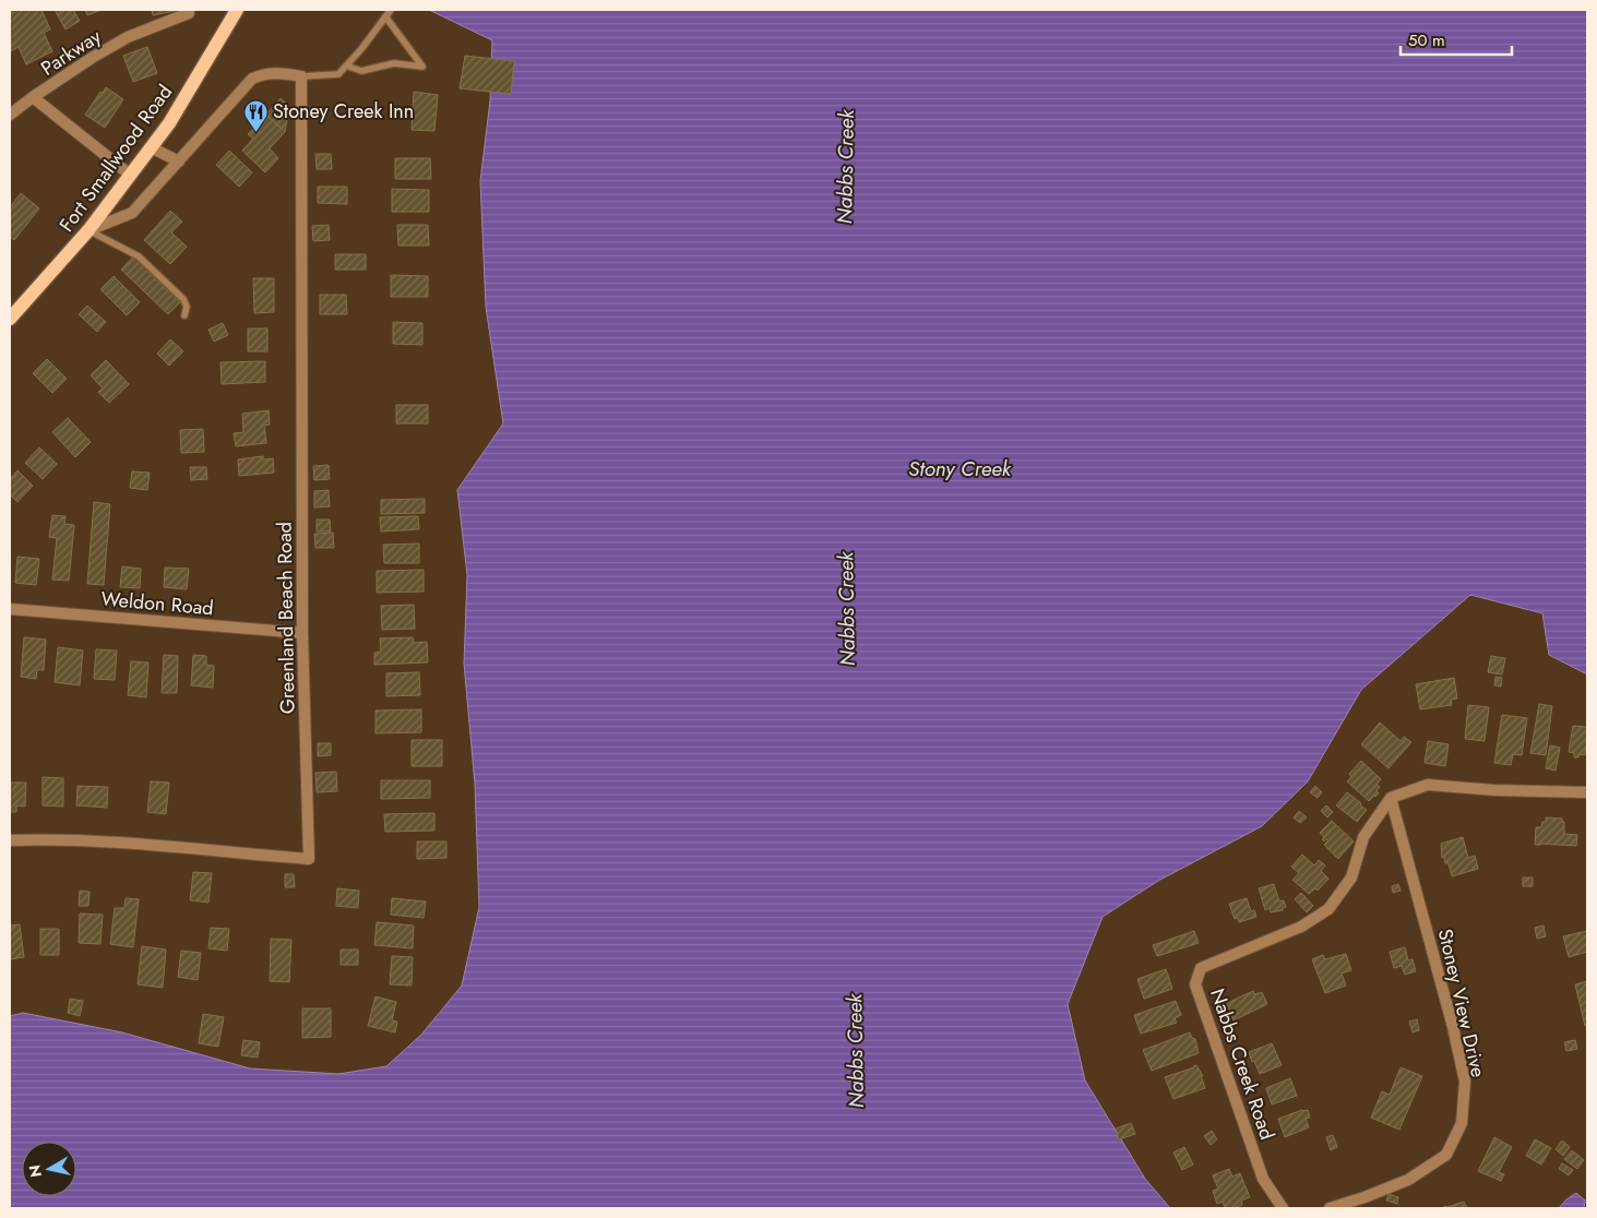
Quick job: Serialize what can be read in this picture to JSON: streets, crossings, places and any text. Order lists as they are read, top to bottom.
{
  "streets": {
    "main road": ["Fort Smallwood Road"],
    "street": [
      "Parkway",
      "Weldon Road",
      "Greenland Beach Road",
      "Stoney View Drive",
      "Nabbs Creek Road"
    ]
  },
  "crossings": [
    ["Parkway", "Fort Smallwood Road"],
    ["Weldon Road", "Greenland Beach Road"],
    ["Stoney View Drive", "Nabbs Creek Road"]
  ],
  "water": ["Nabbs Creek", "Stony Creek"],
  "places": {
    "restaurant": ["Stoney Creek Inn"]
  },
  "scale_bar": "50 m",
  "north": "left"
}
